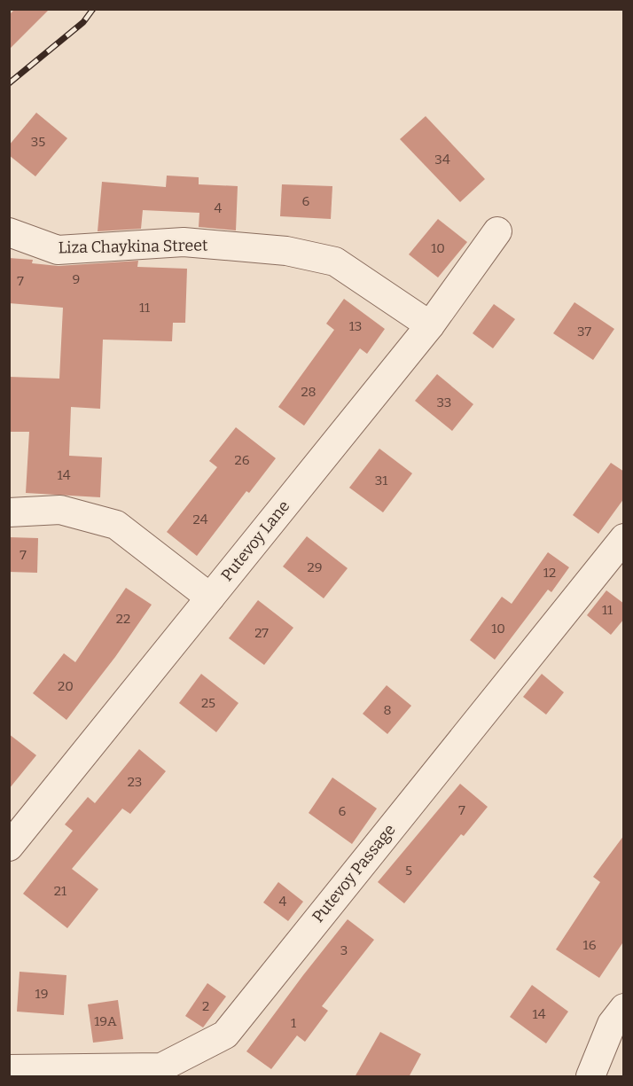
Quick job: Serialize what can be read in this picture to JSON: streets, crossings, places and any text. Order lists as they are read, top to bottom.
{
  "streets": {
    "street": ["Liza Chaykina Street", "Putevoy Lane", "Putevoy Passage"]
  },
  "crossings": [
    ["Liza Chaykina Street", "Putevoy Lane"]
  ],
  "house_numbers": [
    "35",
    "34",
    "6",
    "4",
    "10",
    "9",
    "7",
    "11",
    "13",
    "37",
    "28",
    "33",
    "26",
    "14",
    "31",
    "24",
    "7",
    "29",
    "12",
    "11",
    "22",
    "10",
    "27",
    "20",
    "25",
    "8",
    "23",
    "7",
    "6",
    "5",
    "21",
    "4",
    "16",
    "3",
    "19",
    "2",
    "14",
    "19А",
    "1"
  ]
}
